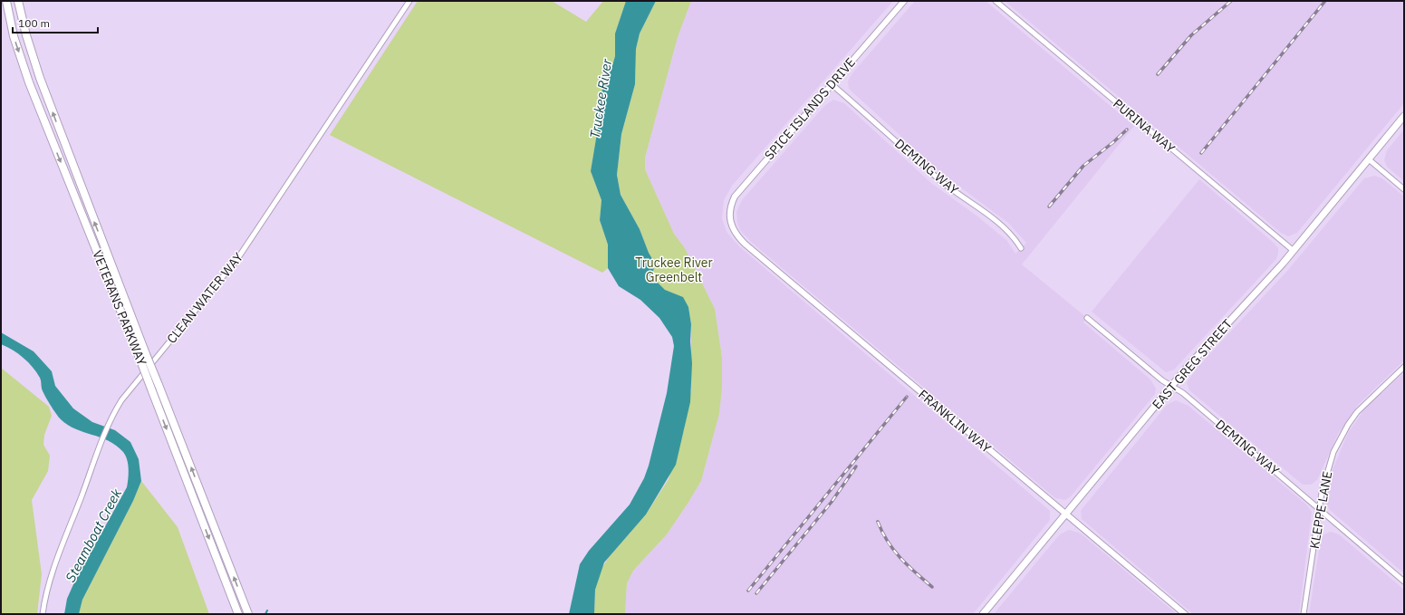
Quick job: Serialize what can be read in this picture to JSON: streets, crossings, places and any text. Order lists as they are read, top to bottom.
{
  "streets": {
    "main road": ["VETERANS PARKWAY", "EAST GREG STREET"],
    "street": [
      "SPICE ISLANDS DRIVE",
      "PURINA WAY",
      "DEMING WAY",
      "CLEAN WATER WAY",
      "FRANKLIN WAY",
      "KLEPPE LANE"
    ]
  },
  "crossings": [
    ["SPICE ISLANDS DRIVE", "DEMING WAY"],
    ["SPICE ISLANDS DRIVE", "FRANKLIN WAY"],
    ["PURINA WAY", "EAST GREG STREET"],
    ["DEMING WAY", "EAST GREG STREET"],
    ["DEMING WAY", "KLEPPE LANE"],
    ["EAST GREG STREET", "FRANKLIN WAY"]
  ],
  "water": ["Truckee River", "Steamboat Creek"],
  "parks": ["Truckee River Greenbelt"],
  "scale_bar": "100 m"
}
